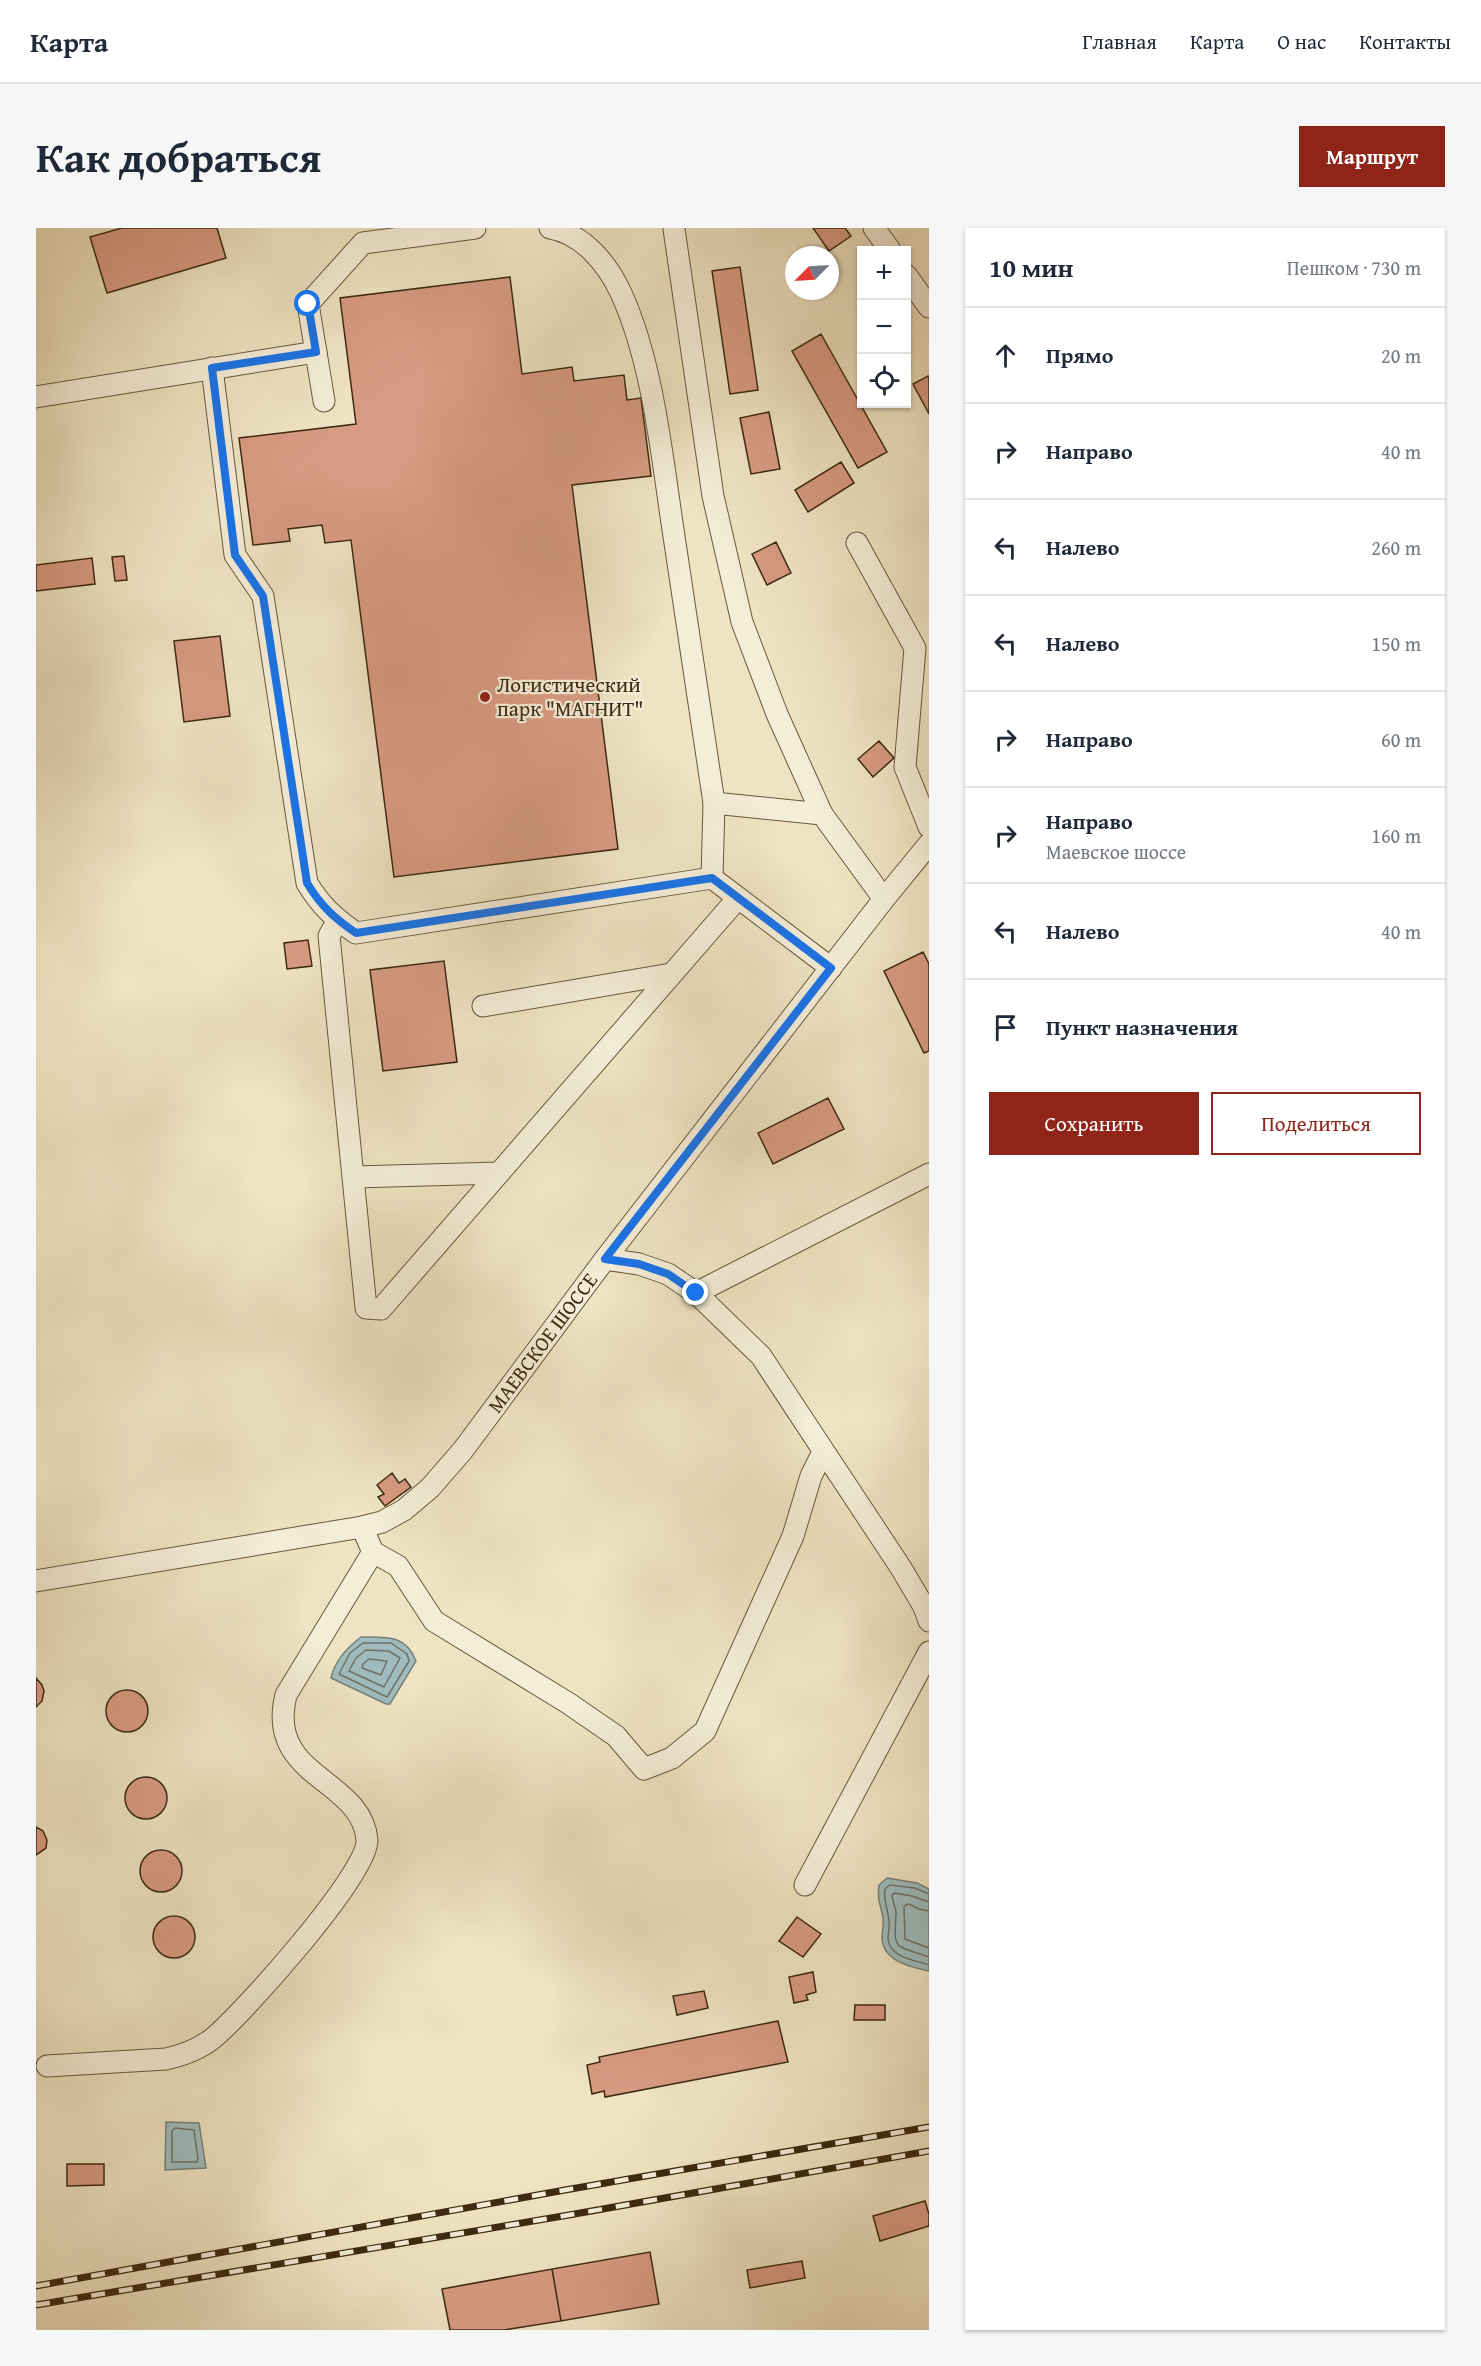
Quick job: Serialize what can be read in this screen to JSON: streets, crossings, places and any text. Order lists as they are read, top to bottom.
{
  "streets": {
    "street": ["МАЕВСКОЕ ШОССЕ"]
  },
  "places": ["Логистический парк \"МАГНИТ\""],
  "north": "bottom left",
  "page": {
    "header": "Карта",
    "nav": [
      "Главная",
      "Карта",
      "О нас",
      "Контакты"
    ],
    "title": "Как добраться",
    "buttons": [
      "Маршрут",
      ["Сохранить", "Поделиться"]
    ],
    "heading": ["10 мин", "Пешком · 730 m"],
    "map_buttons": ["+", "−"],
    "list": [
      ["Прямо", "20 m"],
      ["Направо", "40 m"],
      ["Налево", "260 m"],
      ["Налево", "150 m"],
      ["Направо", "60 m"],
      ["Направо", "Маевское шоссе", "160 m"],
      ["Налево", "40 m"],
      "Пункт назначения"
    ]
  }
}
